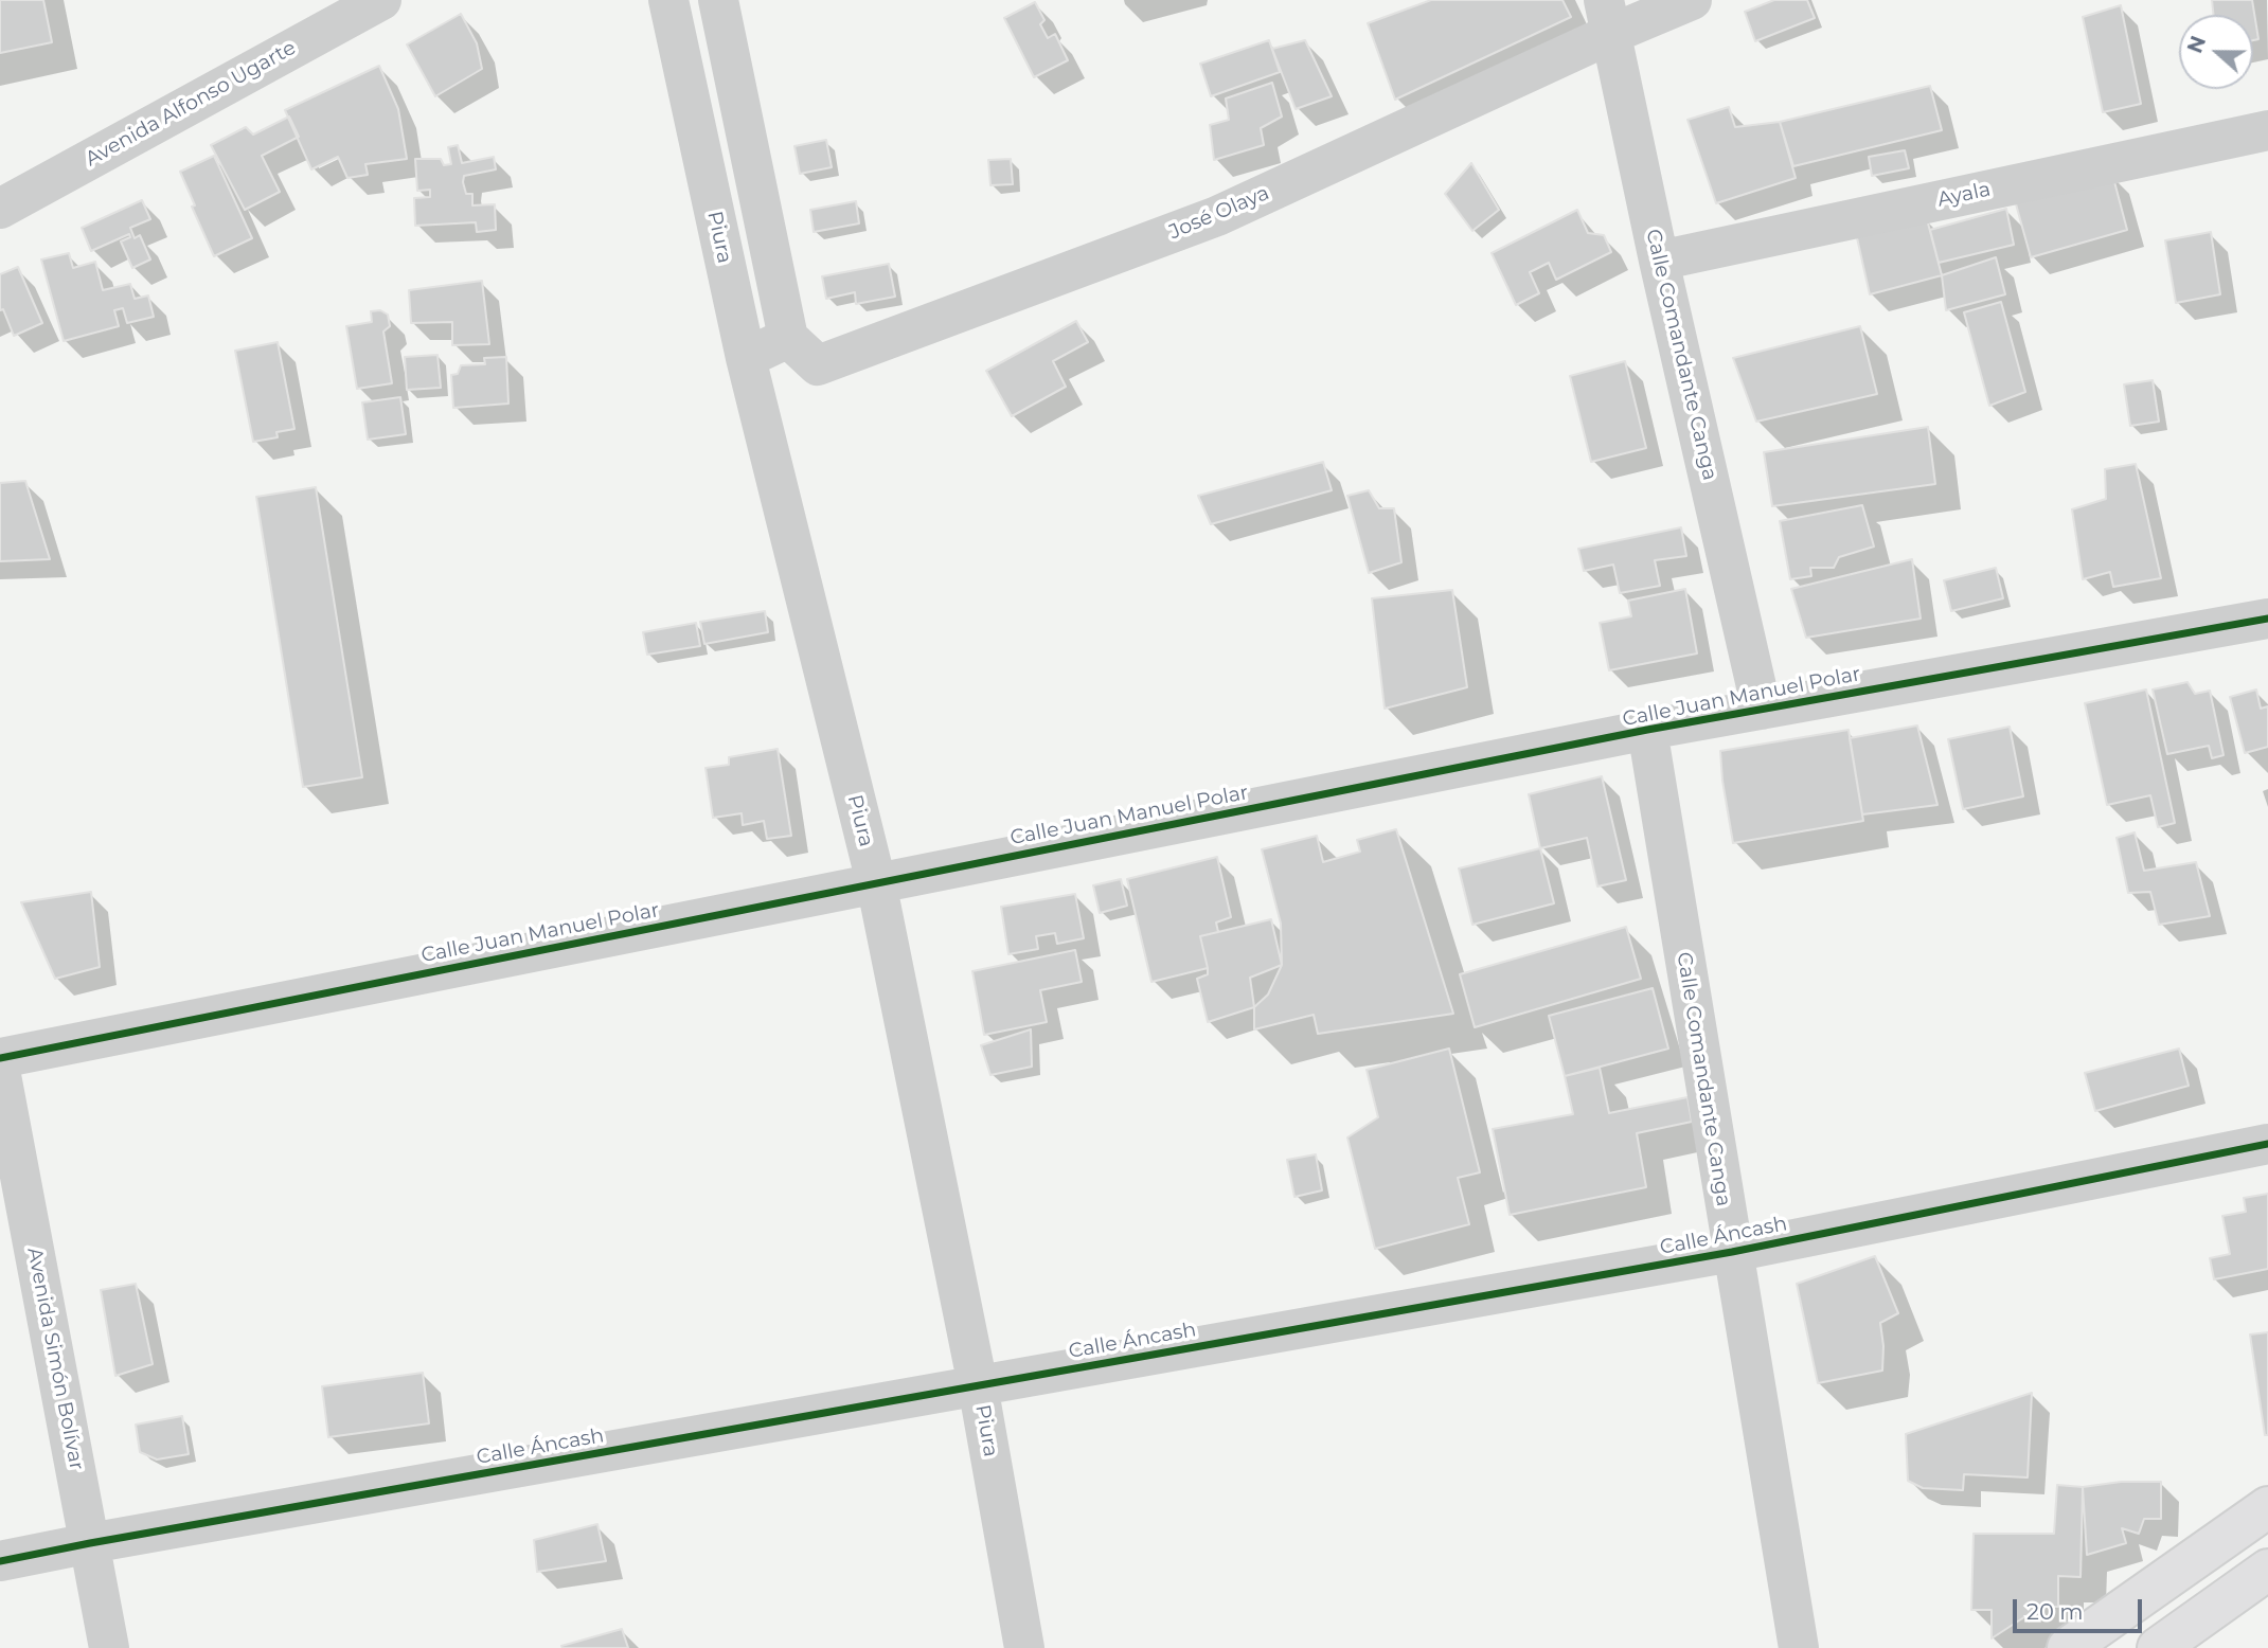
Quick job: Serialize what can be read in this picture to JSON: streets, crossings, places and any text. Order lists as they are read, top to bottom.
{
  "streets": {
    "street": [
      "Avenida Alfonso Ugarte",
      "Ayala",
      "José Olaya",
      "Piura",
      "Calle Comandante Canga",
      "Calle Juan Manuel Polar",
      "Calle Áncash",
      "Avenida Simón Bolívar"
    ]
  },
  "crossings": [
    ["Ayala", "Calle Comandante Canga"],
    ["José Olaya", "Calle Comandante Canga"],
    ["Piura", "Calle Juan Manuel Polar"],
    ["Piura", "Calle Áncash"],
    ["Calle Comandante Canga", "Calle Juan Manuel Polar"],
    ["Calle Comandante Canga", "Calle Áncash"],
    ["Calle Áncash", "Avenida Simón Bolívar"]
  ],
  "scale_bar": "20 m",
  "north": "left"
}
